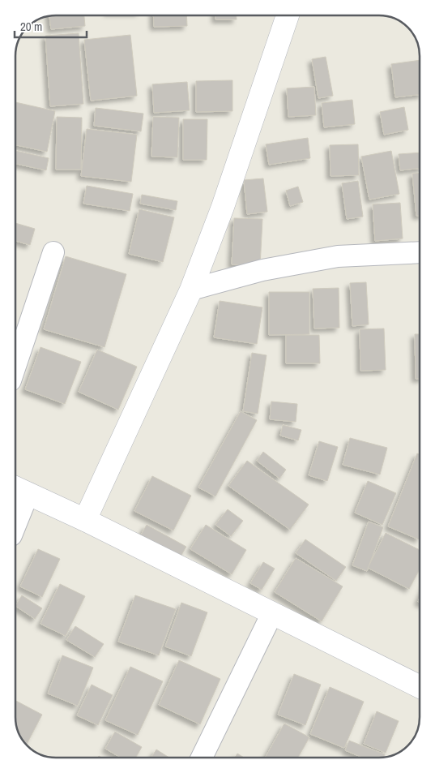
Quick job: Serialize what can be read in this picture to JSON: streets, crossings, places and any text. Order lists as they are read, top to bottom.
{
  "scale_bar": "20 m"
}
